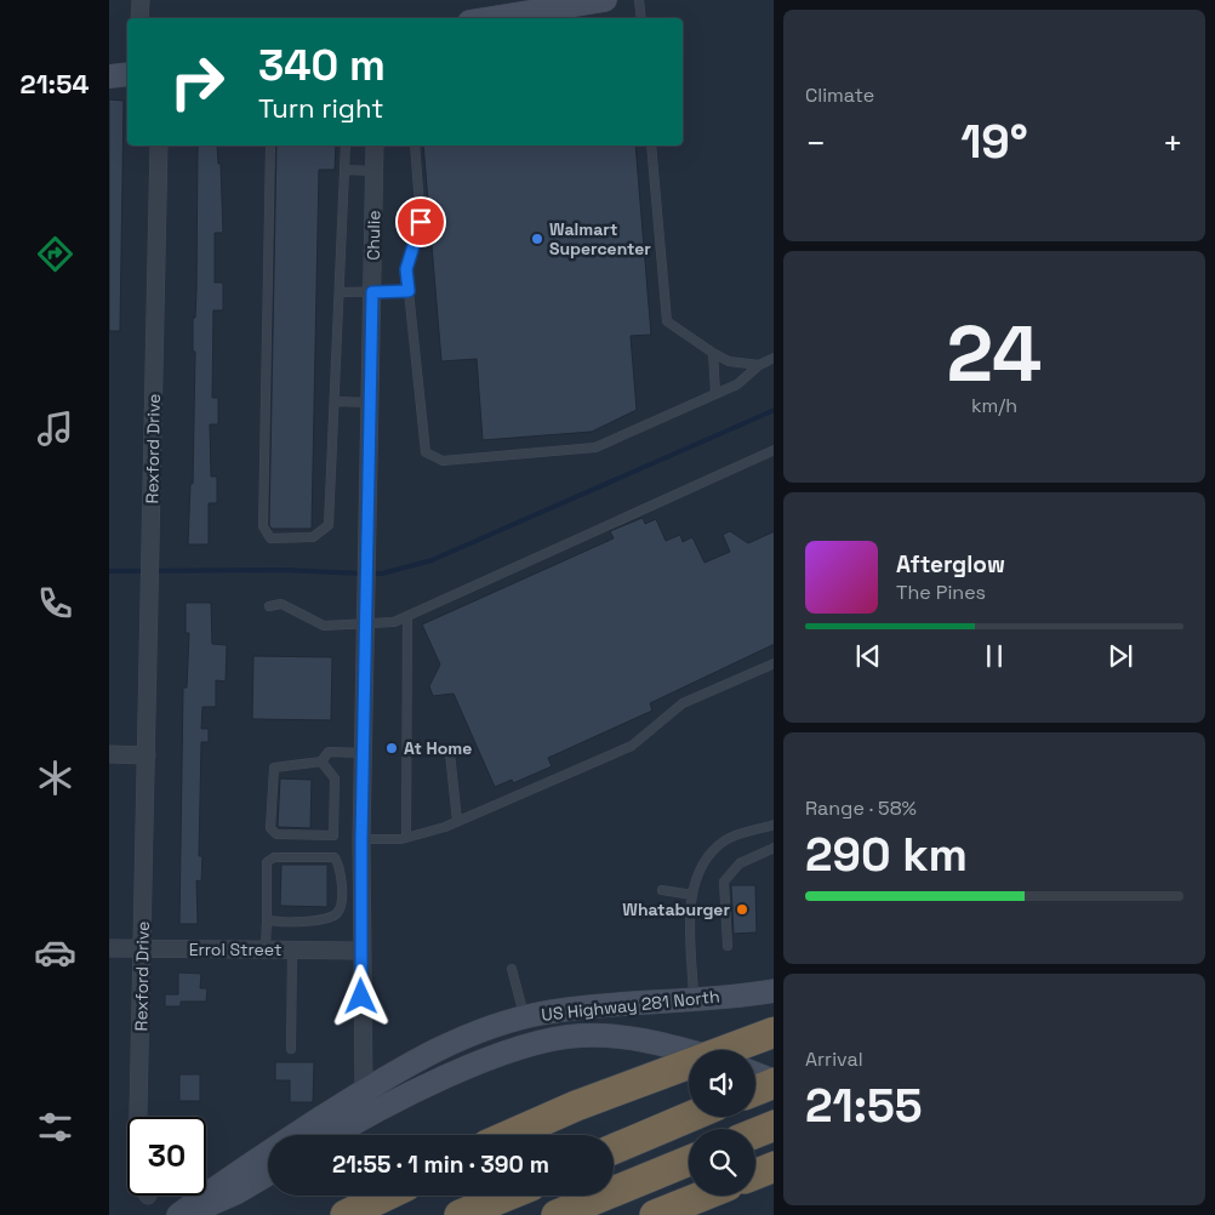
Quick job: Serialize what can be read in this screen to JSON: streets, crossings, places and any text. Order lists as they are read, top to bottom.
{
  "streets": {
    "main road": ["US Highway 281 North"],
    "street": ["Chulie", "Rexford Drive", "Errol Street"]
  },
  "crossings": [
    ["Chulie", "Errol Street"],
    ["Chulie", "US Highway 281 North"],
    ["Rexford Drive", "Errol Street"]
  ],
  "places": ["Walmart Supercenter", "At Home", "Whataburger"],
  "page": {
    "tabs": "21:54",
    "tile": [
      "Climate",
      ["24", "km/h"],
      ["Range · 58%", "290 km"],
      ["Arrival", "21:55"]
    ],
    "turn": ["340 m", "Turn right"],
    "heat": ["−", "19°", "+"],
    "song": ["Afterglow", "The Pines"],
    "limit": "30",
    "trip": "21:55 · 1 min · 390 m"
  }
}
